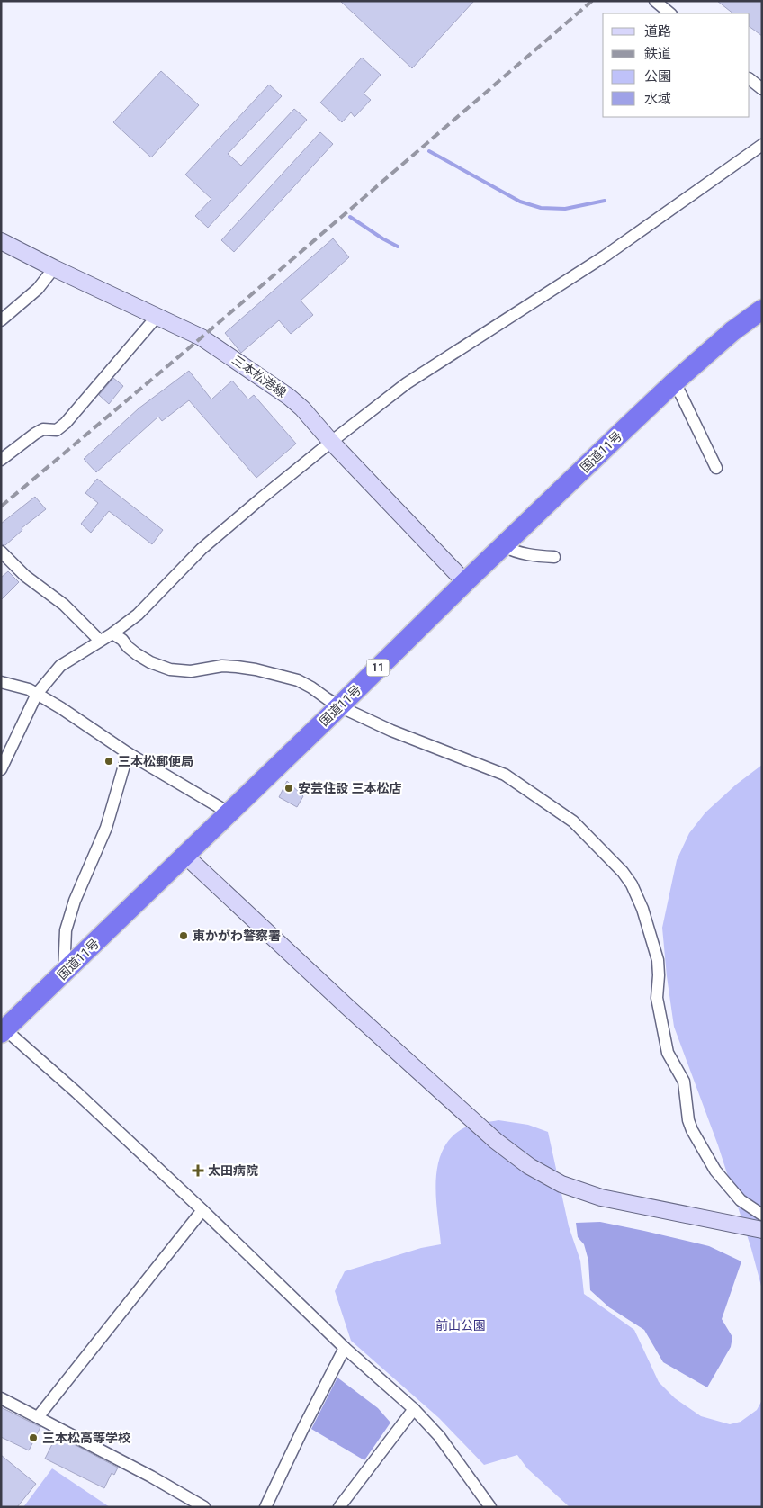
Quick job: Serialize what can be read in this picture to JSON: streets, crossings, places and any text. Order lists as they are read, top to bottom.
{
  "streets": {
    "highway": ["国道11号", "11"],
    "street": ["三本松港線"]
  },
  "crossings": [
    ["三本松港線", "国道11号"]
  ],
  "parks": ["前山公園"],
  "places": {
    "other": [
      "三本松郵便局",
      "安芸住設 三本松店",
      "東かがわ警察署",
      "三本松高等学校"
    ],
    "health": ["太田病院"]
  },
  "legend": [
    "道路",
    "鉄道",
    "公園",
    "水域"
  ]
}
